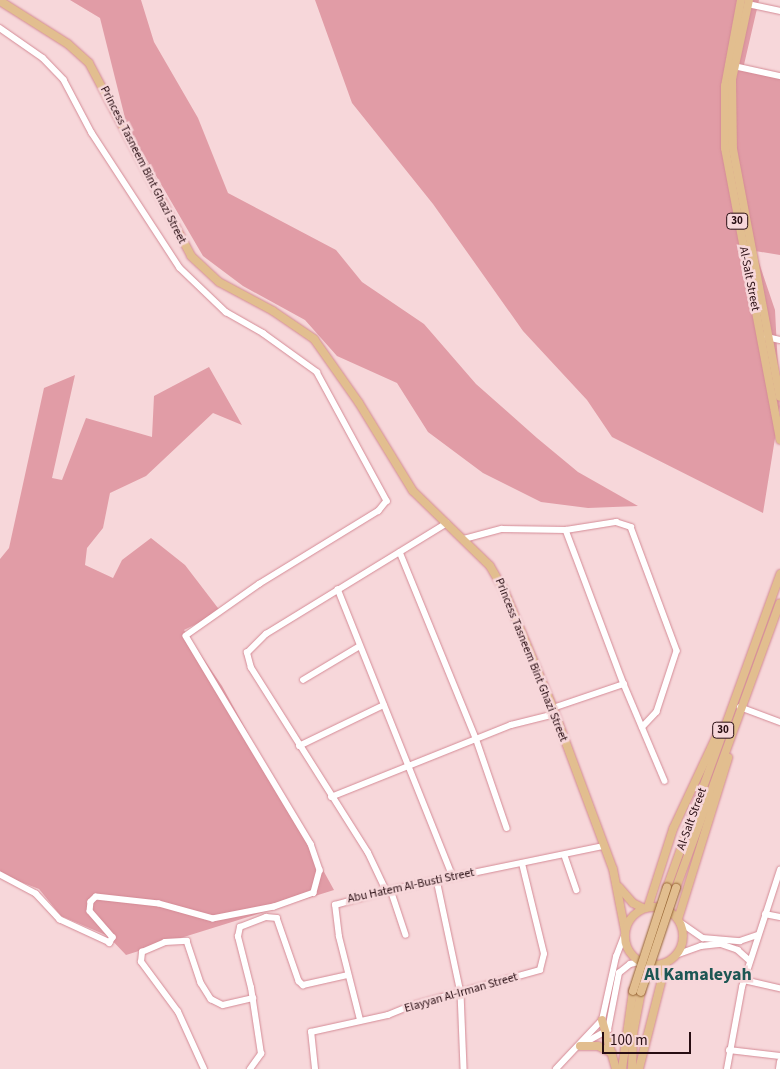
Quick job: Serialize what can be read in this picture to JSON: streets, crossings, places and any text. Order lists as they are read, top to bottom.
{
  "streets": {
    "main road": ["Princess Tasneem Bint Ghazi Street", "30", "Al-Salt Street"],
    "street": ["Abu Hatem Al-Busti Street", "Elayyan Al-Irman Street"]
  },
  "crossings": [
    ["Princess Tasneem Bint Ghazi Street", "Abu Hatem Al-Busti Street"],
    ["Abu Hatem Al-Busti Street", "Elayyan Al-Irman Street"]
  ],
  "districts": ["Al Kamaleyah"],
  "scale_bar": "100 m"
}
